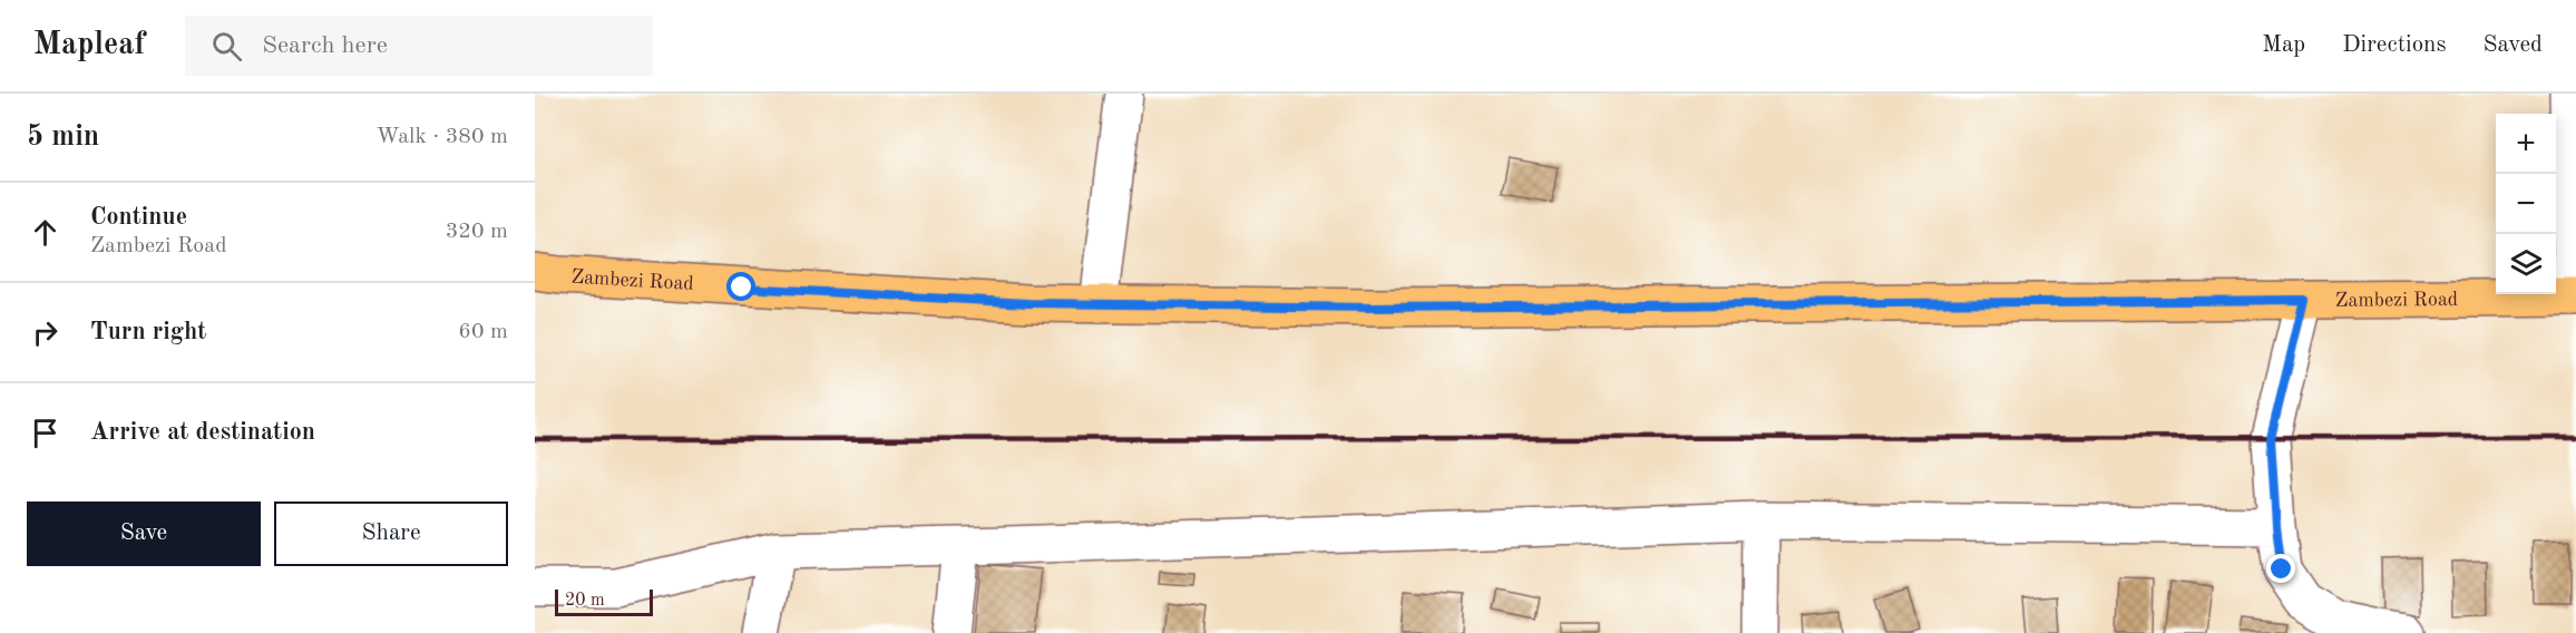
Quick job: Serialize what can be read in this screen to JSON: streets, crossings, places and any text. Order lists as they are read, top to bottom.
{
  "streets": {
    "main road": ["Zambezi Road"]
  },
  "scale_bar": "20 m",
  "page": {
    "header": "Mapleaf",
    "search": "Search here",
    "nav": ["Map", "Directions", "Saved"],
    "heading": ["5 min", "Walk · 380 m"],
    "map_buttons": ["+", "−"],
    "list": [
      ["Continue", "Zambezi Road", "320 m"],
      ["Turn right", "60 m"],
      "Arrive at destination"
    ],
    "buttons": ["Save", "Share"],
    "scale": "20 m"
  }
}
